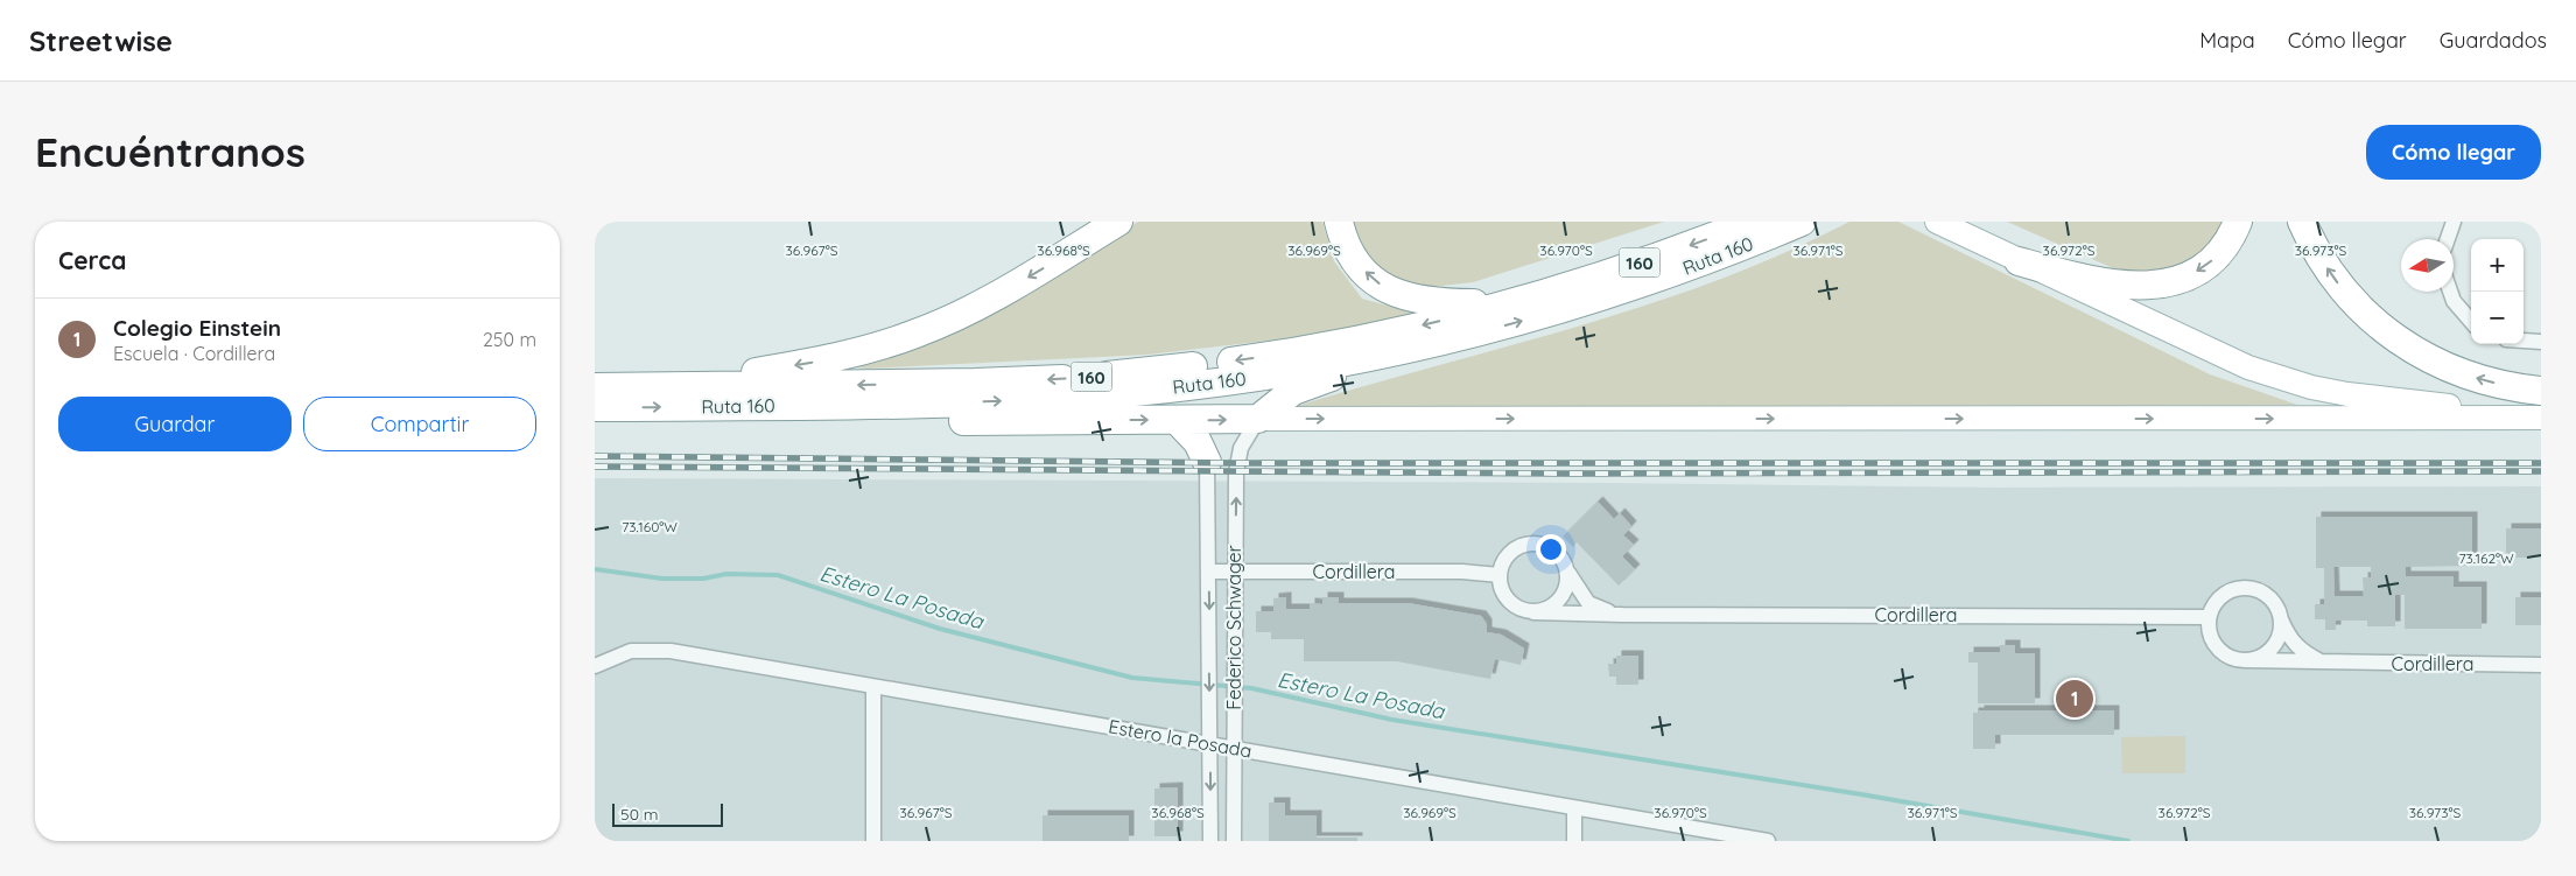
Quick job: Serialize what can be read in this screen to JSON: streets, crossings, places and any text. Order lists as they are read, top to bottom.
{
  "streets": {
    "highway": ["Ruta 160", "160"],
    "street": ["Cordillera", "Federico Schwager", "Estero la Posada"]
  },
  "crossings": [
    ["Cordillera", "Federico Schwager"],
    ["Federico Schwager", "Estero la Posada"]
  ],
  "water": ["Estero La Posada"],
  "scale_bar": "50 m",
  "north": "left",
  "page": {
    "header": "Streetwise",
    "nav": ["Mapa", "Cómo llegar", "Guardados"],
    "buttons": [
      "Cómo llegar",
      ["Guardar", "Compartir"]
    ],
    "title": "Encuéntranos",
    "heading": "Cerca",
    "map_buttons": ["+", "−"],
    "list": [
      {
        "mark": "1",
        "name": "Colegio Einstein",
        "note": "Escuela · Cordillera",
        "value": "250 m"
      }
    ],
    "pins": "1",
    "scale": "50 m"
  },
  "coordinates": [
    "36.967°S",
    "36.968°S",
    "36.969°S",
    "36.970°S",
    "36.971°S",
    "36.972°S",
    "36.973°S",
    "73.160°W",
    "73.162°W"
  ]
}
